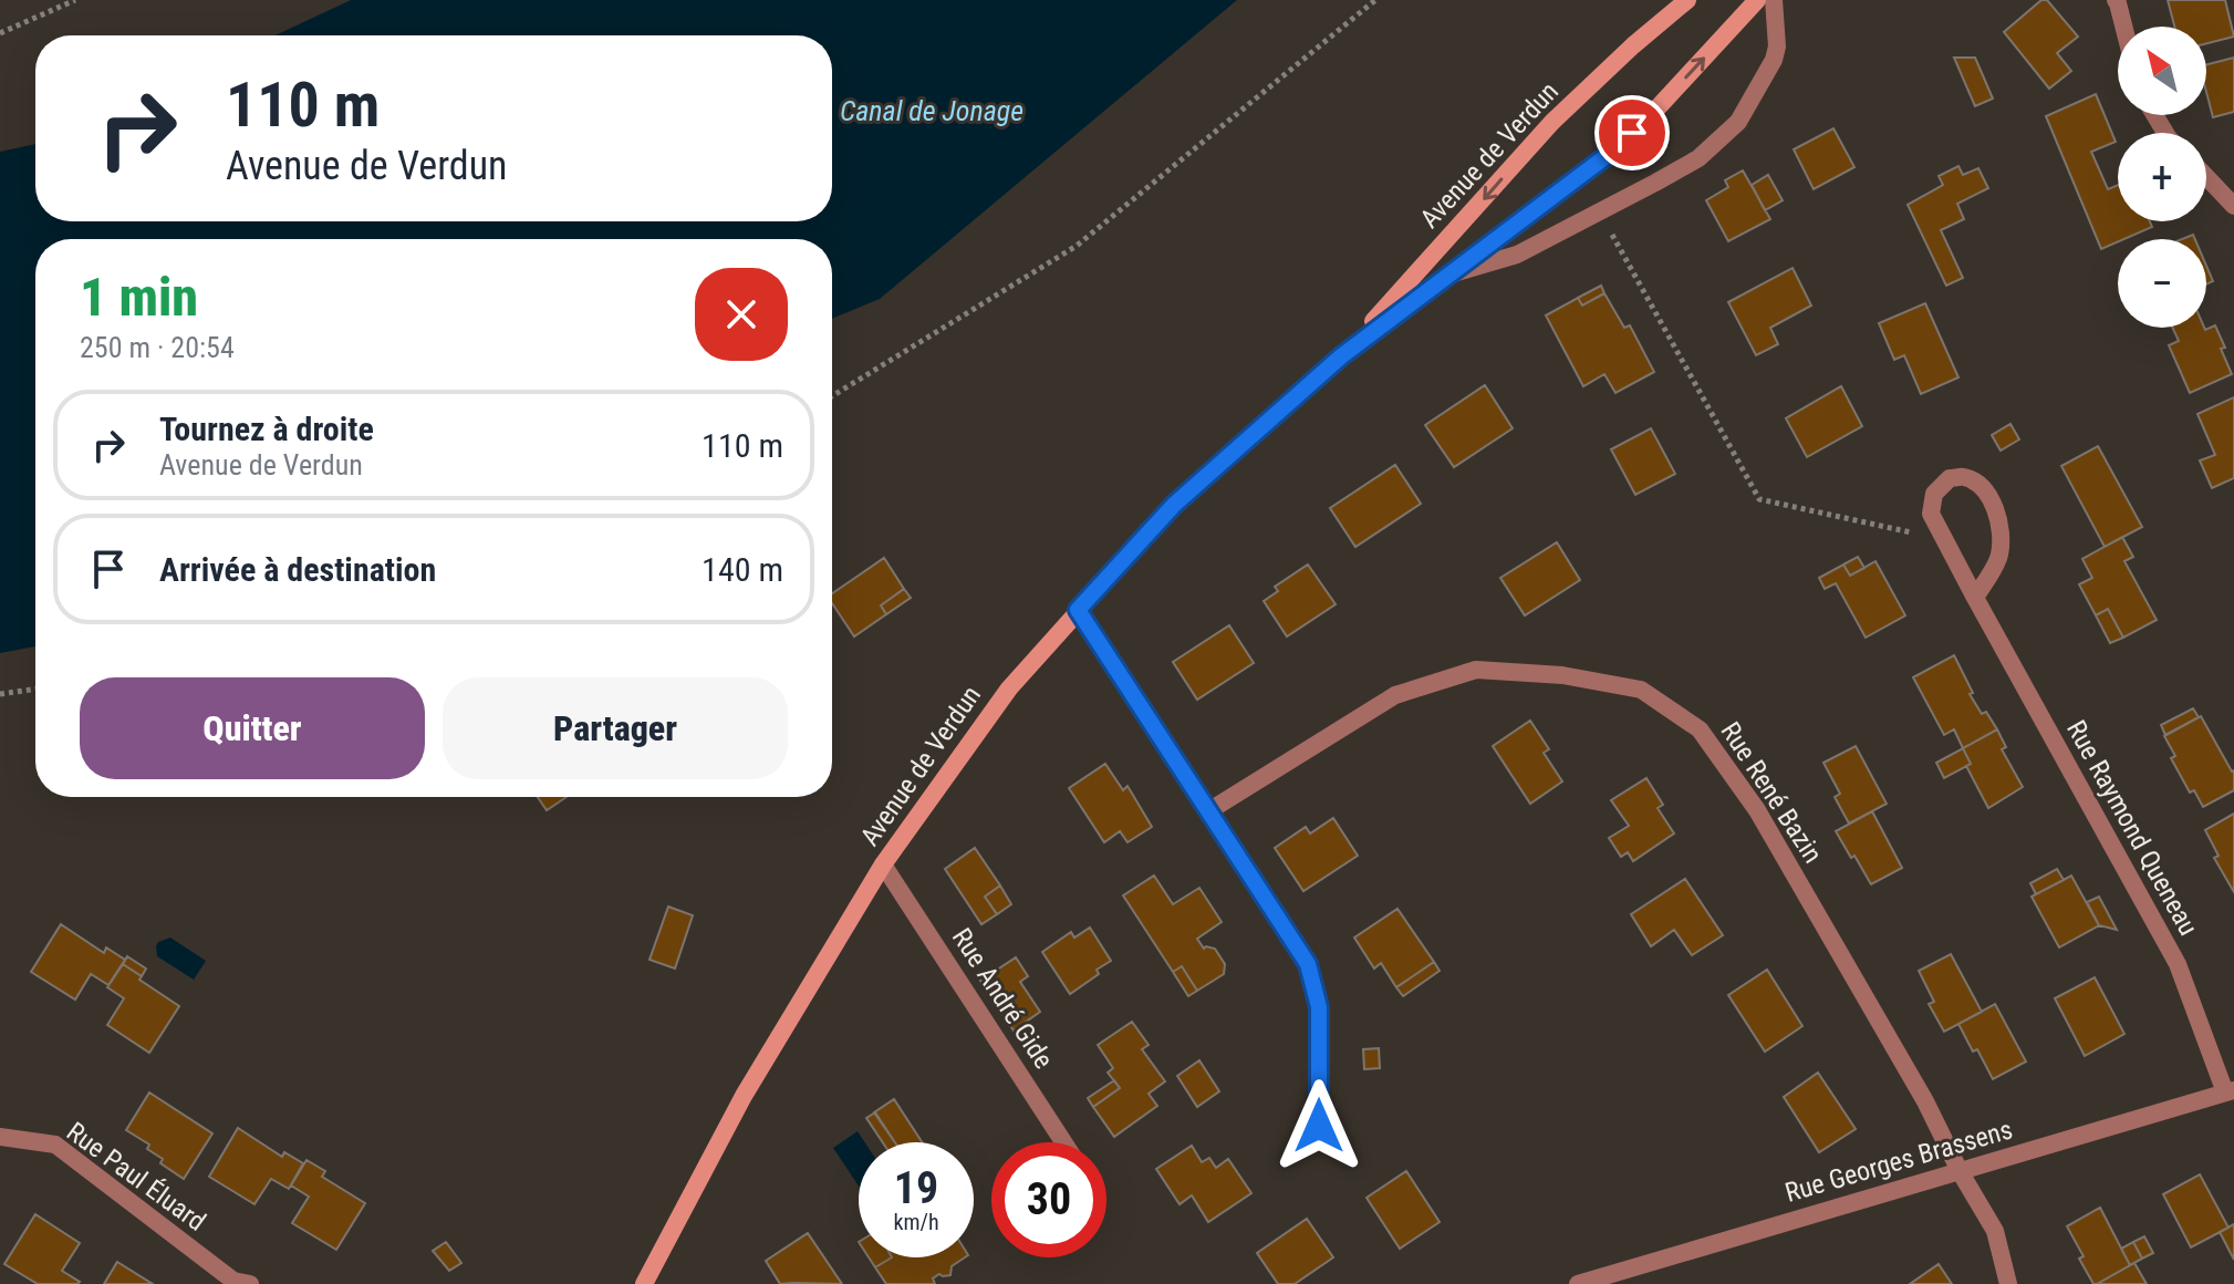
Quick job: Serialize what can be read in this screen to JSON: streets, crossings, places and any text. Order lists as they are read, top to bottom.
{
  "streets": {
    "main road": ["Avenue de Verdun"],
    "street": [
      "Rue René Bazin",
      "Rue Raymond Queneau",
      "Rue André Gide",
      "Rue Georges Brassens",
      "Rue Paul Éluard"
    ]
  },
  "crossings": [
    ["Avenue de Verdun", "Rue André Gide"],
    ["Rue René Bazin", "Rue Georges Brassens"],
    ["Rue Raymond Queneau", "Rue Georges Brassens"]
  ],
  "water": ["Canal de Jonage"],
  "north": "top left",
  "page": {
    "map_buttons": ["+", "−"],
    "turn": ["110 m", "Avenue de Verdun"],
    "heading": ["1 min", "250 m · 20:54"],
    "list": [
      {
        "name": "Tournez à droite",
        "note": "Avenue de Verdun",
        "value": "110 m"
      },
      {
        "name": "Arrivée à destination",
        "value": "140 m"
      }
    ],
    "buttons": ["Quitter", "Partager"],
    "speed": "19 km/h",
    "limit": "30"
  }
}
